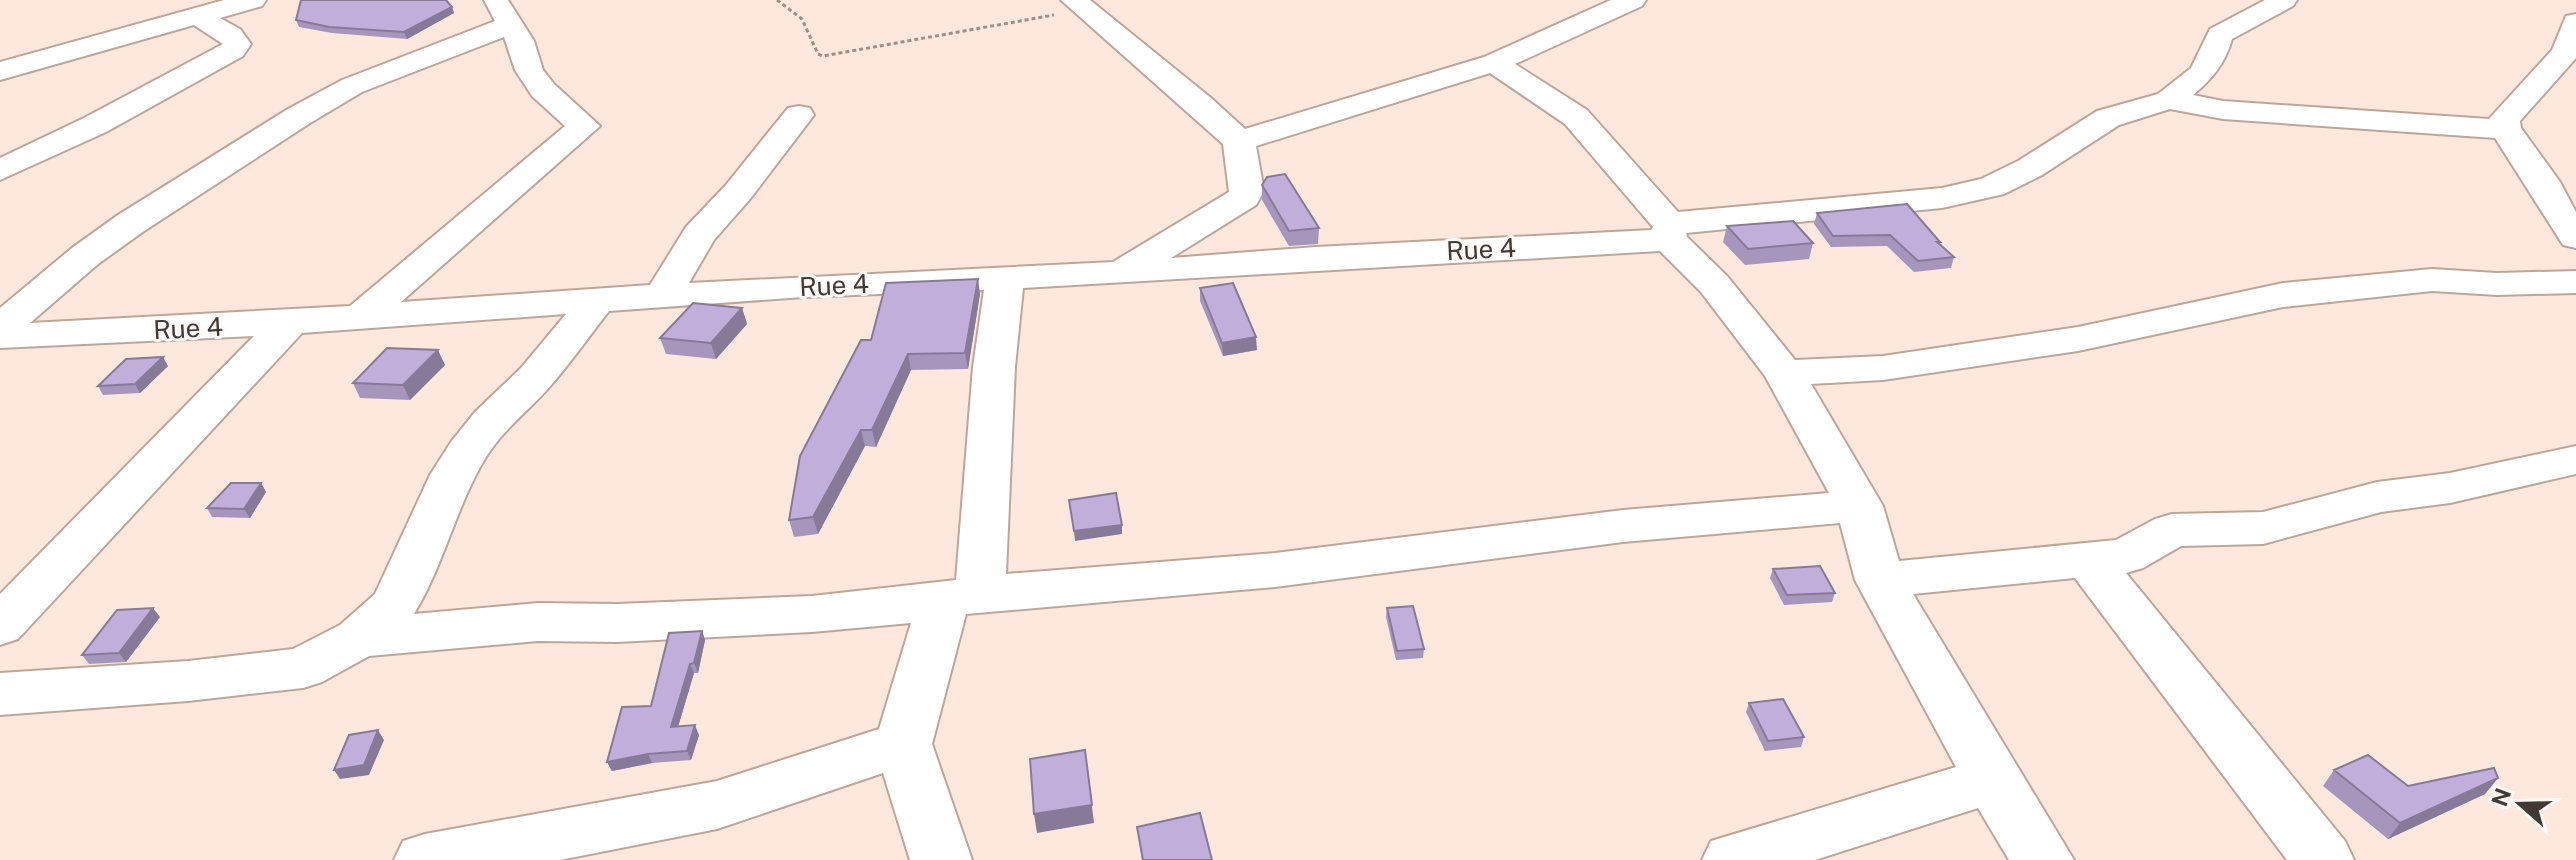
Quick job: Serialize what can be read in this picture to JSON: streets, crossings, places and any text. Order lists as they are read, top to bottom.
{
  "streets": {
    "street": ["Rue 4"]
  },
  "north": "left"
}
